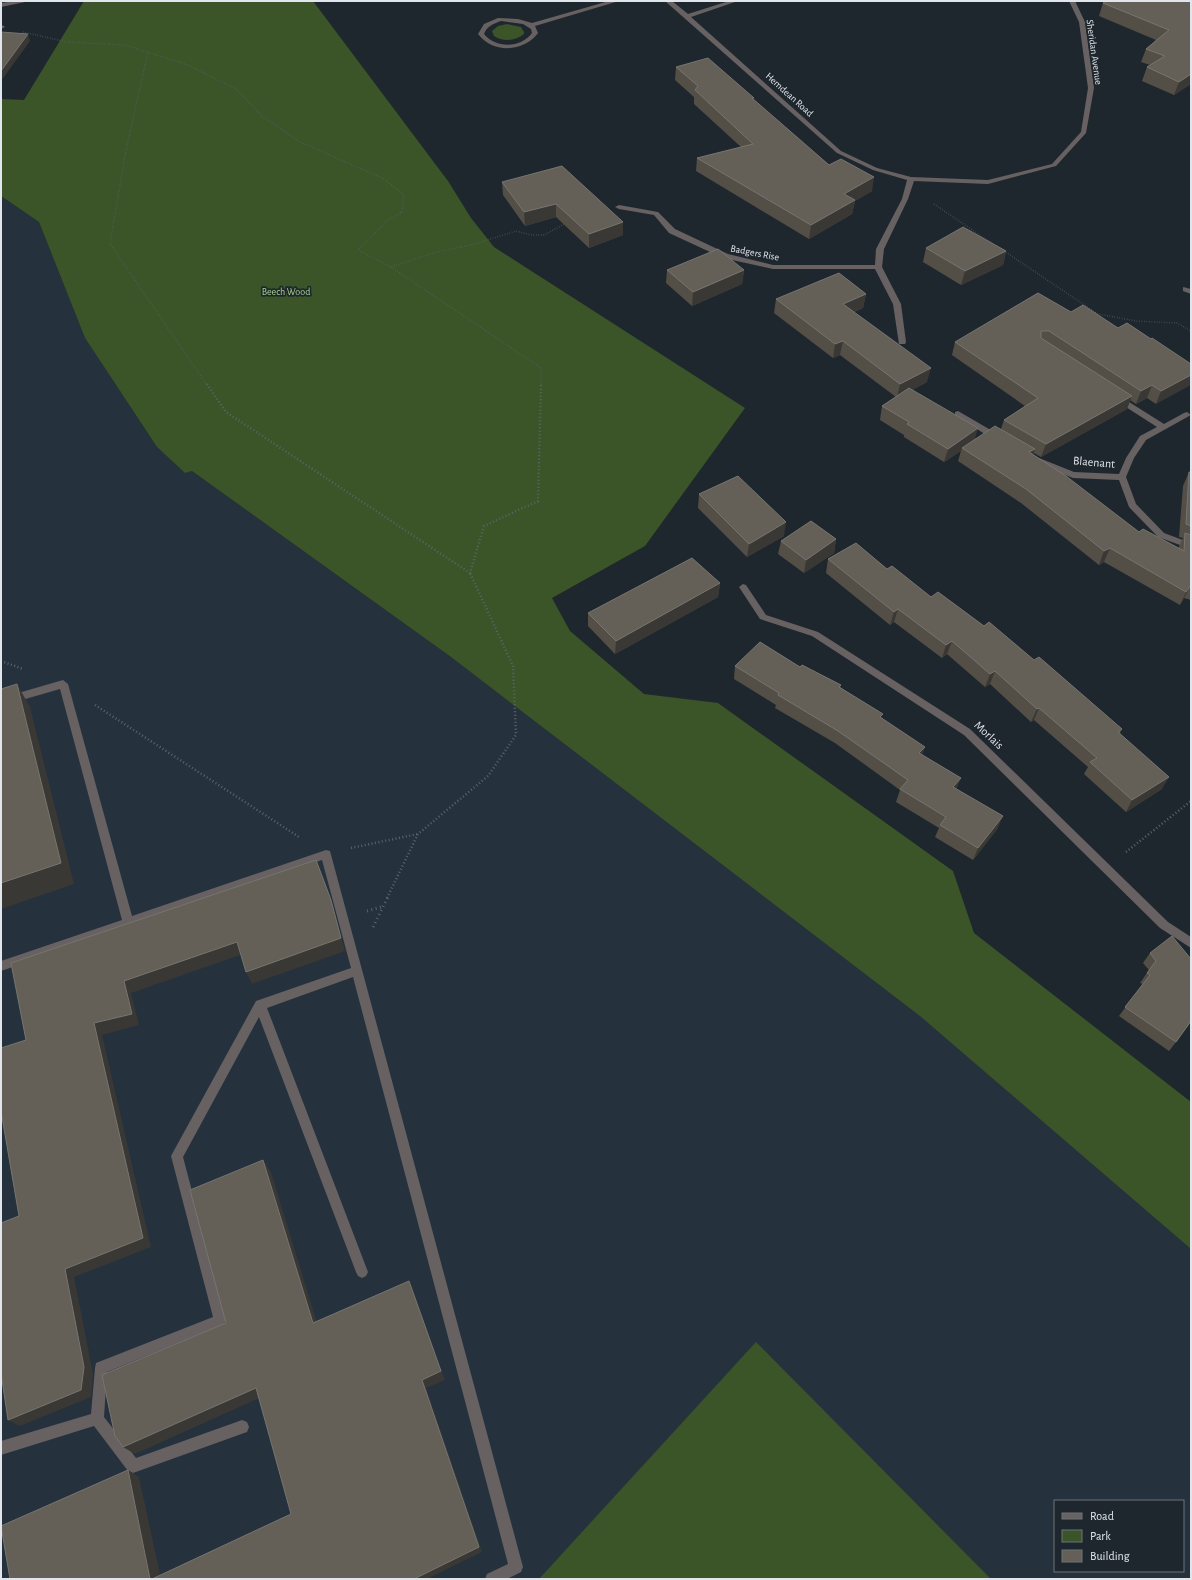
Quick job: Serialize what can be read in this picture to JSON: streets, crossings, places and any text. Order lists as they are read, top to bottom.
{
  "streets": {
    "street": [
      "Sheridan Avenue",
      "Hemdean Road",
      "Badgers Rise",
      "Blaenant",
      "Morlais"
    ]
  },
  "crossings": [
    ["Sheridan Avenue", "Hemdean Road"]
  ],
  "parks": ["Beech Wood"],
  "legend": ["Road", "Park", "Building"]
}
